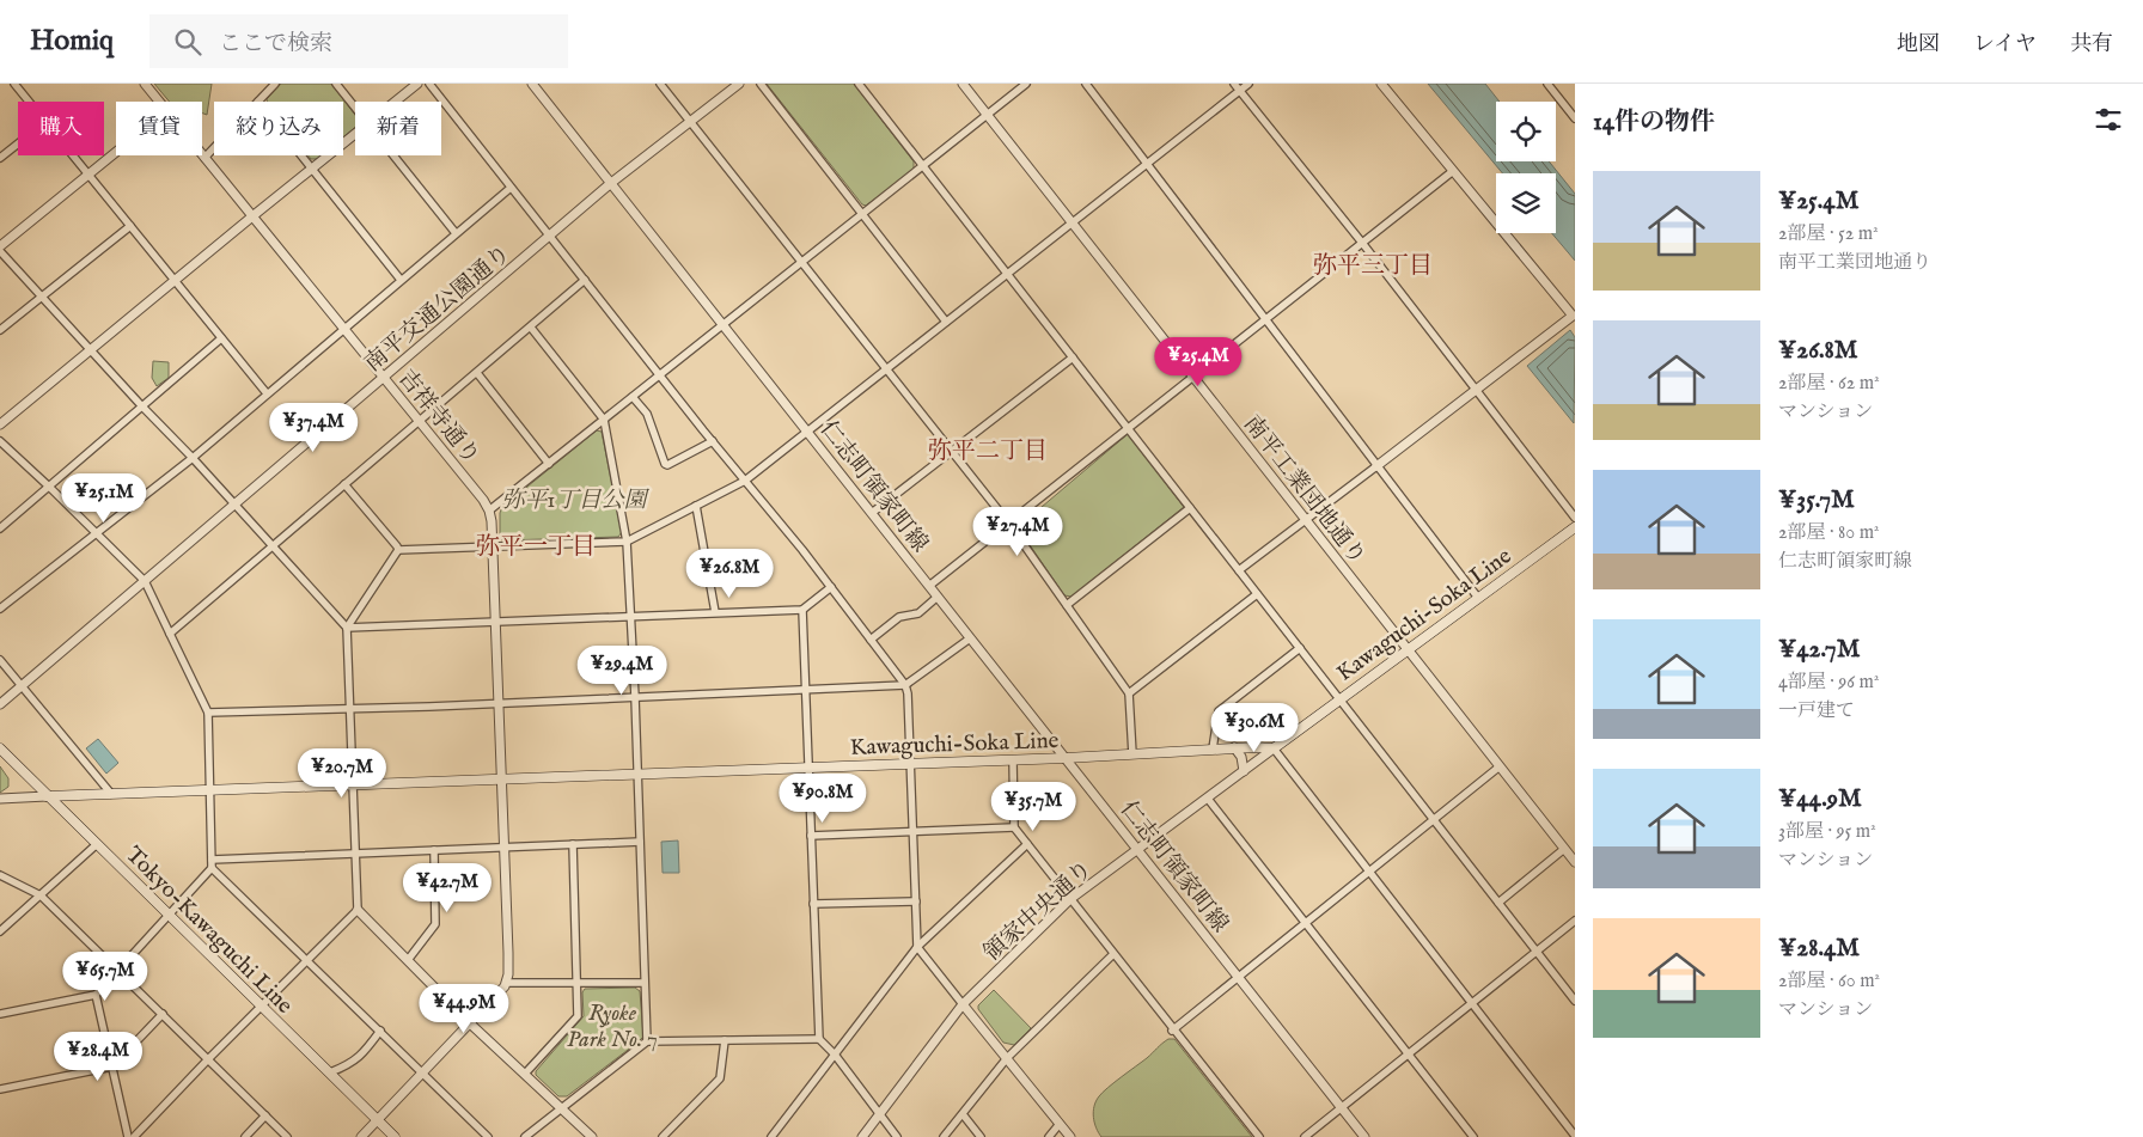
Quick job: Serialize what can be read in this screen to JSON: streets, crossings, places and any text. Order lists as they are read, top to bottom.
{
  "streets": {
    "main road": ["Kawaguchi-Soka Line", "Tokyo-Kawaguchi Line"],
    "street": [
      "南平交通公園通り",
      "吉祥寺通り",
      "仁志町領家町線",
      "南平工業団地通り",
      "領家中央通り"
    ]
  },
  "crossings": [
    ["南平交通公園通り", "吉祥寺通り"],
    ["南平交通公園通り", "仁志町領家町線"],
    ["吉祥寺通り", "Kawaguchi-Soka Line"],
    ["仁志町領家町線", "Kawaguchi-Soka Line"],
    ["仁志町領家町線", "領家中央通り"],
    ["南平工業団地通り", "Kawaguchi-Soka Line"],
    ["Kawaguchi-Soka Line", "領家中央通り"],
    ["Kawaguchi-Soka Line", "Tokyo-Kawaguchi Line"]
  ],
  "districts": ["弥平三丁目", "弥平二丁目", "弥平一丁目"],
  "parks": ["弥平1丁目公園", "Ryoke Park No. 7"],
  "page": {
    "header": "Homiq",
    "search": "ここで検索",
    "nav": ["地図", "レイヤ", "共有"],
    "heading": "14件の物件",
    "chip": [
      "購入",
      "賃貸",
      "絞り込み",
      "新着"
    ],
    "list": [
      {
        "name": "¥25.4M",
        "note": "2部屋 · 52 m² · 南平工業団地通り"
      },
      {
        "name": "¥26.8M",
        "note": "2部屋 · 62 m² · マンション"
      },
      {
        "name": "¥35.7M",
        "note": "2部屋 · 80 m² · 仁志町領家町線"
      },
      {
        "name": "¥42.7M",
        "note": "4部屋 · 96 m² · 一戸建て"
      },
      {
        "name": "¥44.9M",
        "note": "3部屋 · 95 m² · マンション"
      },
      {
        "name": "¥28.4M",
        "note": "2部屋 · 60 m² · マンション"
      }
    ],
    "price": [
      "¥25.4M",
      "¥37.4M",
      "¥25.1M",
      "¥27.4M",
      "¥26.8M",
      "¥29.4M",
      "¥30.6M",
      "¥20.7M",
      "¥90.8M",
      "¥35.7M",
      "¥42.7M",
      "¥65.7M",
      "¥44.9M",
      "¥28.4M"
    ]
  }
}
